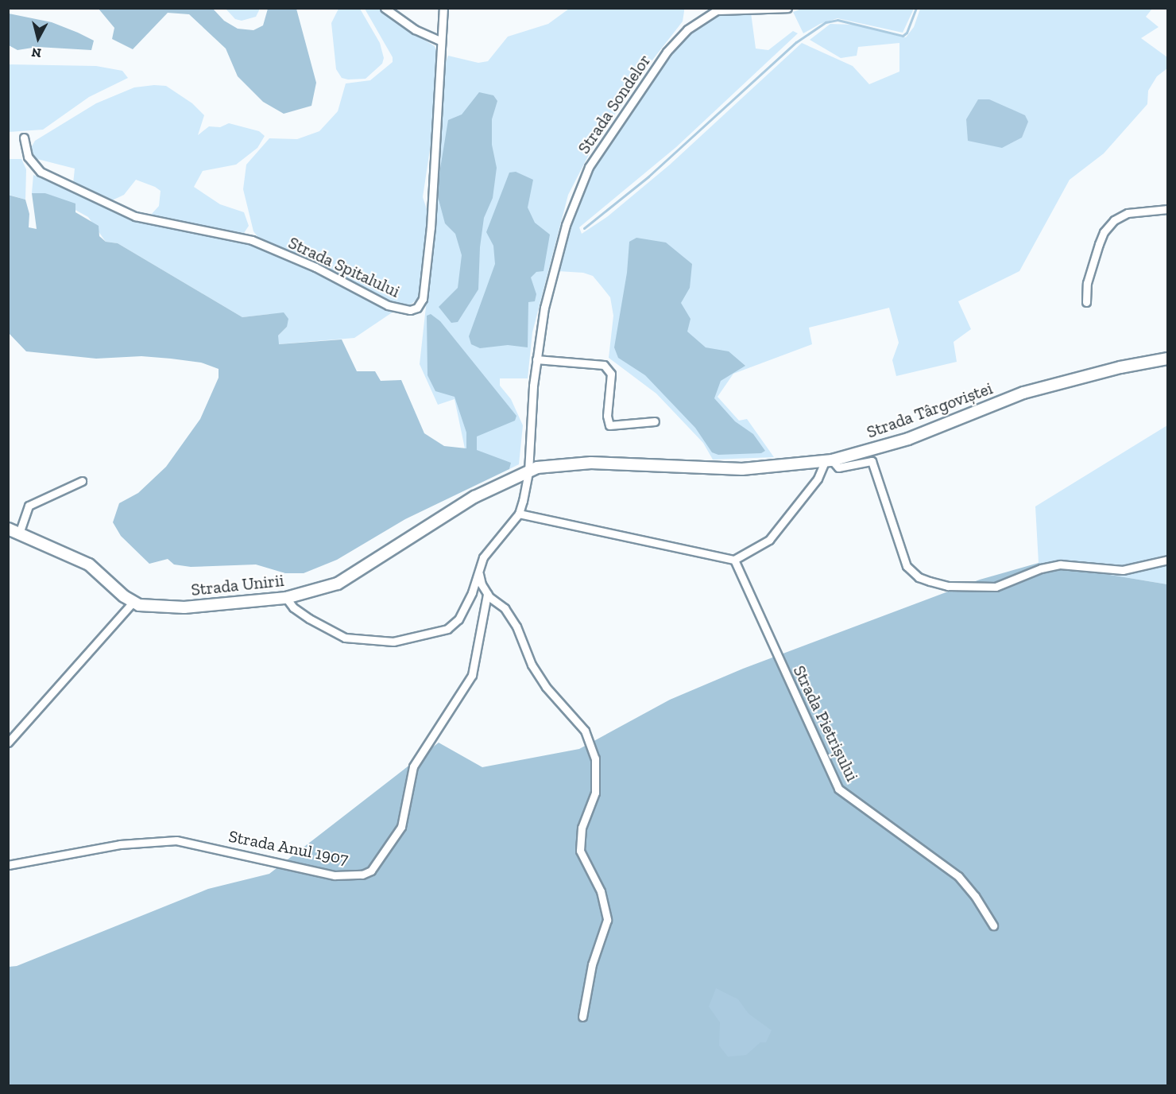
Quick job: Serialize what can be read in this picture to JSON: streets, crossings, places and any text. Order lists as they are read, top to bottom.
{
  "streets": {
    "main road": ["Strada Târgoviștei", "Strada Unirii"],
    "street": [
      "Strada Sondelor",
      "Strada Spitalului",
      "Strada Pietrișului",
      "Strada Anul 1907"
    ]
  },
  "crossings": [
    ["Strada Sondelor", "Strada Târgoviștei"],
    ["Strada Sondelor", "Strada Unirii"],
    ["Strada Târgoviștei", "Strada Unirii"]
  ],
  "north": "bottom"
}
